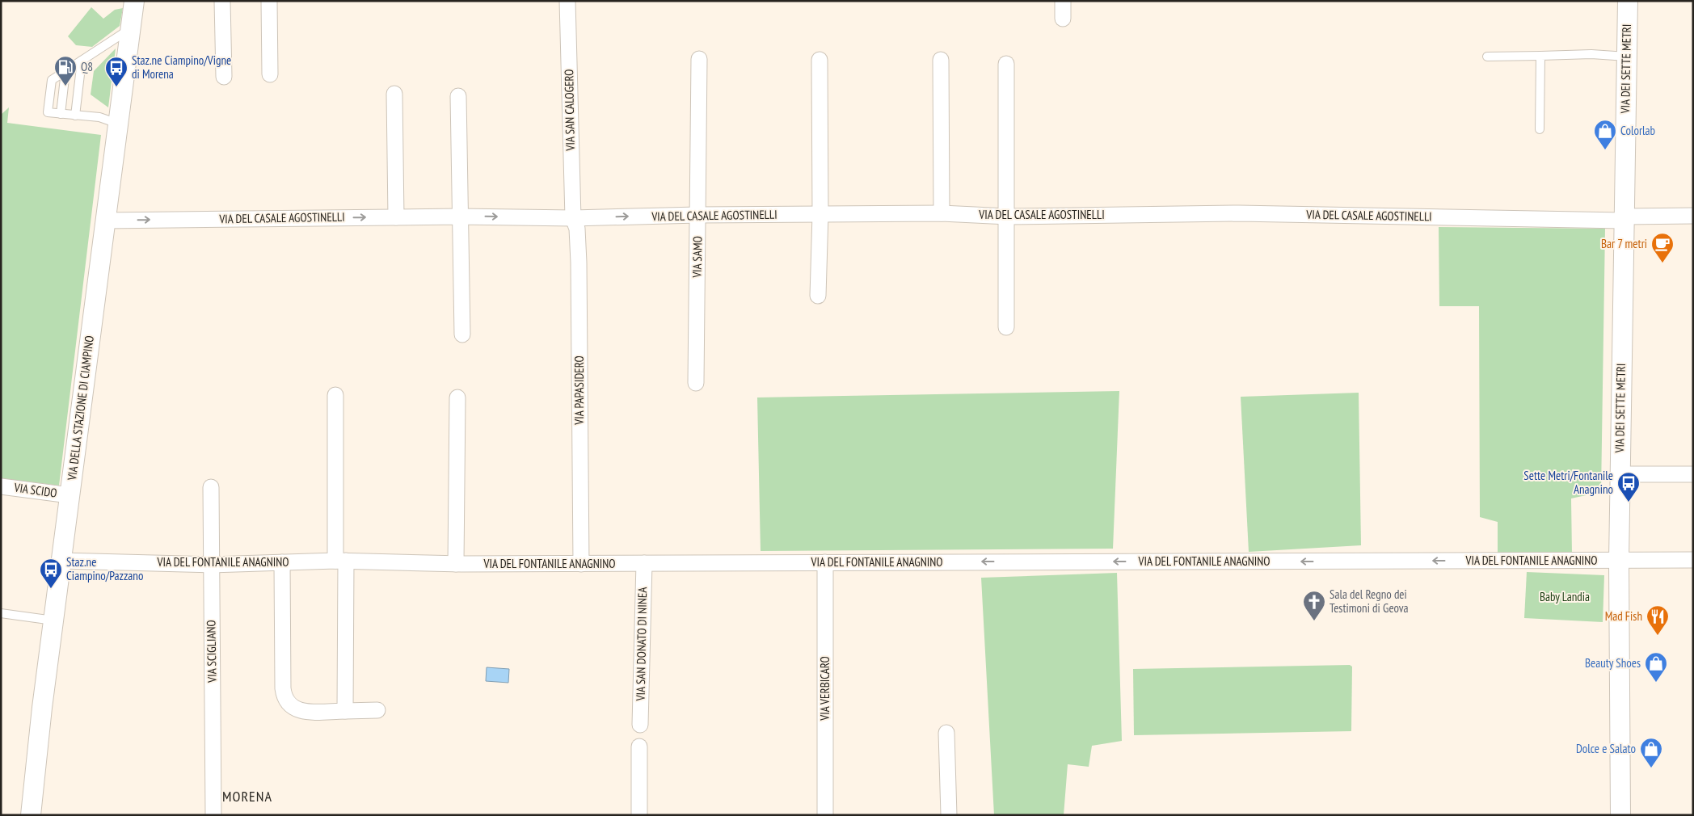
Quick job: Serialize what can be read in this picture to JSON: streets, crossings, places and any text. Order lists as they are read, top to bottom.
{
  "streets": {
    "street": [
      "VIA DEI SETTE METRI",
      "VIA SAN CALOGERO",
      "VIA DEL CASALE AGOSTINELLI",
      "VIA SAMO",
      "VIA PAPASIDERO",
      "VIA DELLA STAZIONE DI CIAMPINO",
      "VIA SCIDO",
      "VIA DEL FONTANILE ANAGNINO",
      "VIA SAN DONATO DI NINEA",
      "VIA SCIGLIANO",
      "VIA VERBICARO"
    ]
  },
  "crossings": [
    ["VIA DEI SETTE METRI", "VIA DEL CASALE AGOSTINELLI"],
    ["VIA DEI SETTE METRI", "VIA DEL FONTANILE ANAGNINO"],
    ["VIA SAN CALOGERO", "VIA DEL CASALE AGOSTINELLI"],
    ["VIA SAN CALOGERO", "VIA PAPASIDERO"],
    ["VIA DEL CASALE AGOSTINELLI", "VIA SAMO"],
    ["VIA DEL CASALE AGOSTINELLI", "VIA PAPASIDERO"],
    ["VIA DEL CASALE AGOSTINELLI", "VIA DELLA STAZIONE DI CIAMPINO"],
    ["VIA PAPASIDERO", "VIA DEL FONTANILE ANAGNINO"],
    ["VIA DELLA STAZIONE DI CIAMPINO", "VIA SCIDO"],
    ["VIA DELLA STAZIONE DI CIAMPINO", "VIA DEL FONTANILE ANAGNINO"],
    ["VIA DEL FONTANILE ANAGNINO", "VIA SAN DONATO DI NINEA"],
    ["VIA DEL FONTANILE ANAGNINO", "VIA SCIGLIANO"],
    ["VIA DEL FONTANILE ANAGNINO", "VIA VERBICARO"]
  ],
  "one_way": ["VIA DEL FONTANILE ANAGNINO"],
  "districts": ["MORENA"],
  "parks": ["Baby Landia"],
  "places": {
    "fuel station": ["Q8"],
    "bus stop": ["Staz.ne Ciampino/Vigne di Morena", "Sette Metri/Fontanile Anagnino", "Staz.ne Ciampino/Pazzano"],
    "shop": ["Colorlab", "Beauty Shoes", "Dolce e Salato"],
    "cafe": ["Bar 7 metri"],
    "church": ["Sala del Regno dei Testimoni di Geova"],
    "restaurant": ["Mad Fish"]
  }
}
